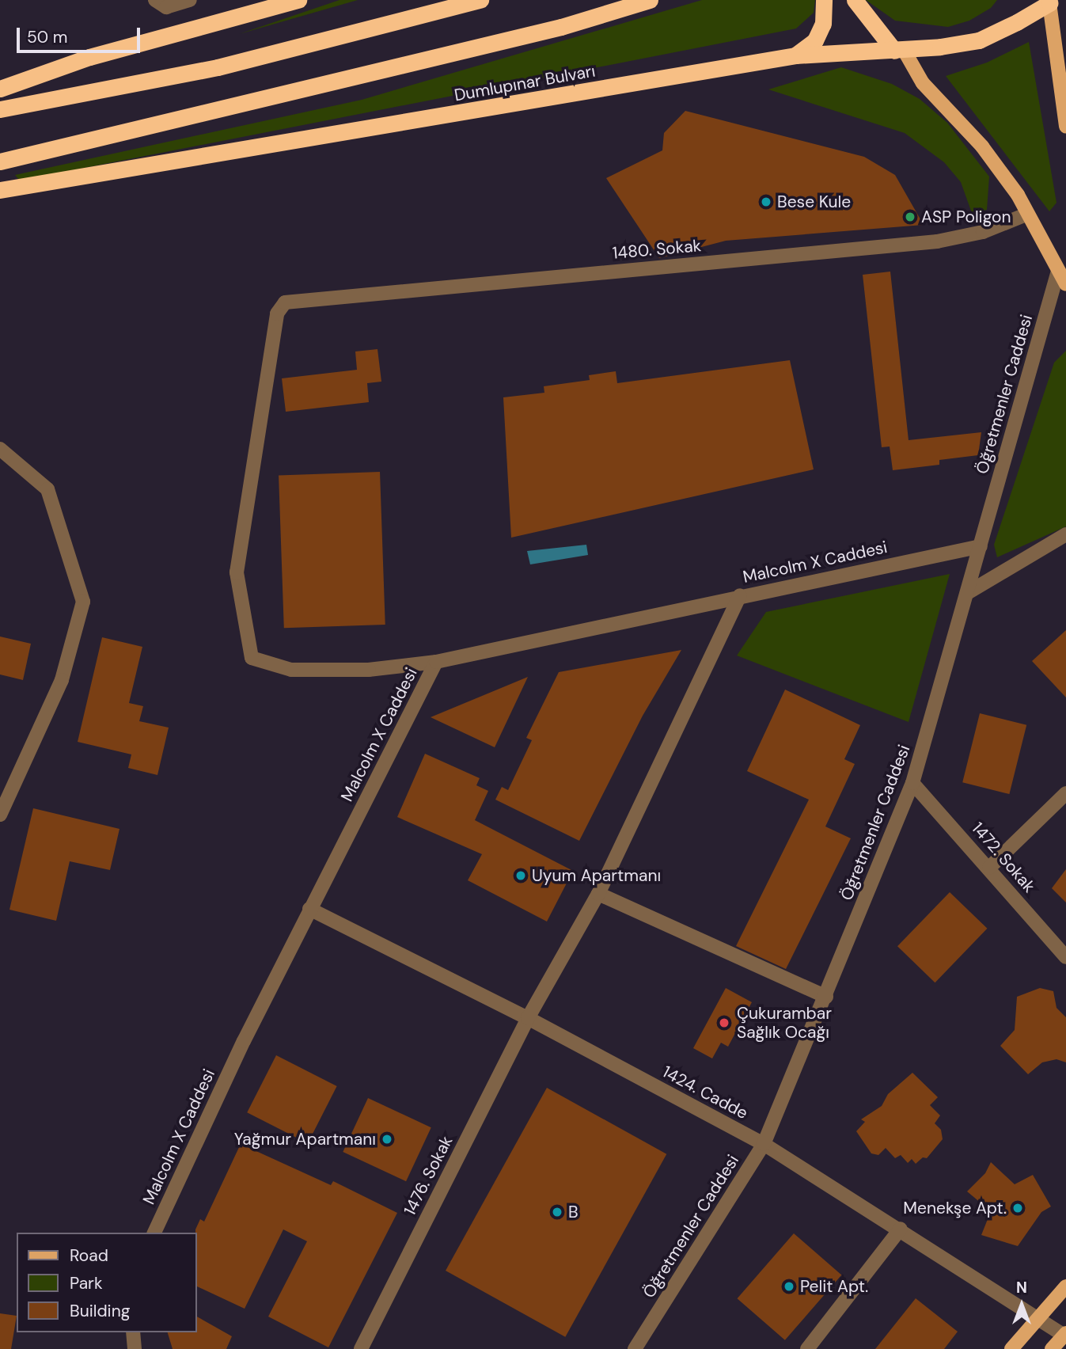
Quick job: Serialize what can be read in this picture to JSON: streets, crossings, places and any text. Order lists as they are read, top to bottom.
{
  "streets": {
    "highway": ["Dumlupınar Bulvarı"],
    "street": [
      "1480. Sokak",
      "Öğretmenler Caddesi",
      "Malcolm X Caddesi",
      "1472. Sokak",
      "1424. Cadde",
      "1476. Sokak"
    ]
  },
  "crossings": [
    ["1480. Sokak", "Malcolm X Caddesi"],
    ["Öğretmenler Caddesi", "Malcolm X Caddesi"],
    ["Öğretmenler Caddesi", "1472. Sokak"],
    ["Öğretmenler Caddesi", "1424. Cadde"],
    ["Malcolm X Caddesi", "1424. Cadde"],
    ["Malcolm X Caddesi", "1476. Sokak"],
    ["1424. Cadde", "1476. Sokak"]
  ],
  "places": [
    "Bese Kule",
    "ASP Poligon",
    "Uyum Apartmanı",
    "Çukurambar Sağlık Ocağı",
    "Yağmur Apartmanı",
    "Menekşe Apt.",
    "B",
    "Pelit Apt."
  ],
  "legend": ["Road", "Park", "Building"],
  "scale_bar": "50 m",
  "north": "top"
}
